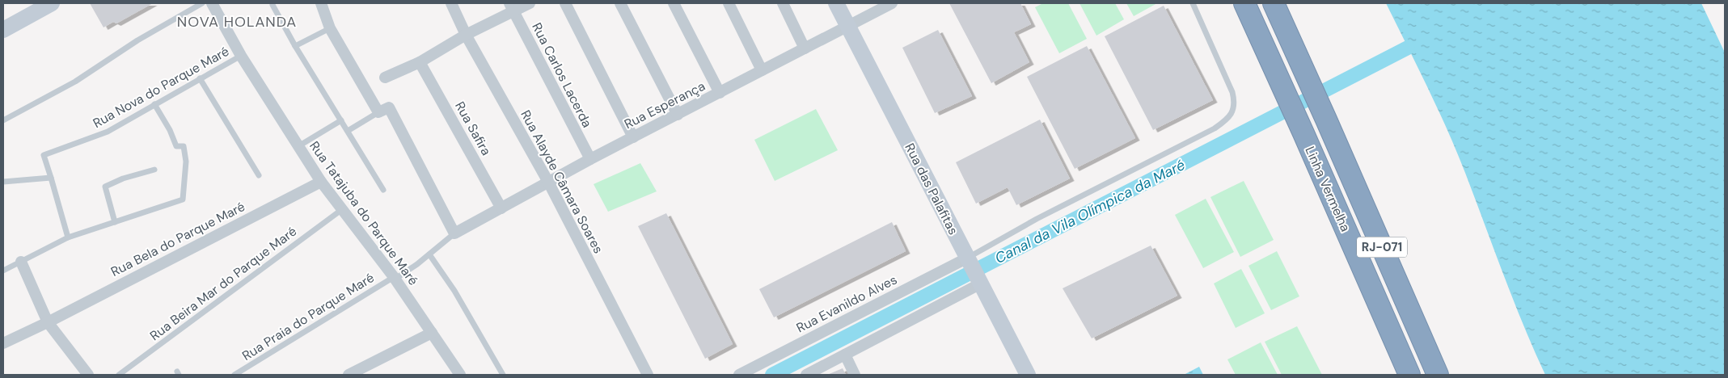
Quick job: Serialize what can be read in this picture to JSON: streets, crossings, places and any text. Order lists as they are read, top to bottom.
{
  "streets": {
    "highway": ["Linha Vermelha", "RJ-071"],
    "street": [
      "Rua Carlos Lacerda",
      "Rua Esperança",
      "Rua Safira",
      "Rua Alayde Câmara Soares",
      "Rua das Palafitas",
      "Rua Tatajuba do Parque Maré",
      "Rua Bela do Parque Maré",
      "Rua Evanildo Alves"
    ],
    "lane": ["Rua Nova do Parque Maré", "Rua Beira Mar do Parque Maré", "Rua Praia do Parque Maré"]
  },
  "crossings": [
    ["Rua Carlos Lacerda", "Rua Esperança"],
    ["Rua Nova do Parque Maré", "Rua Tatajuba do Parque Maré"],
    ["Rua Esperança", "Rua Safira"],
    ["Rua Esperança", "Rua Alayde Câmara Soares"],
    ["Rua Esperança", "Rua das Palafitas"],
    ["Rua Esperança", "Rua Praia do Parque Maré"],
    ["Rua das Palafitas", "Rua Evanildo Alves"],
    ["Rua Tatajuba do Parque Maré", "Rua Bela do Parque Maré"],
    ["Rua Tatajuba do Parque Maré", "Rua Beira Mar do Parque Maré"],
    ["Rua Tatajuba do Parque Maré", "Rua Praia do Parque Maré"]
  ],
  "districts": ["NOVA HOLANDA"],
  "water": ["Canal da Vila Olímpica da Maré"]
}
